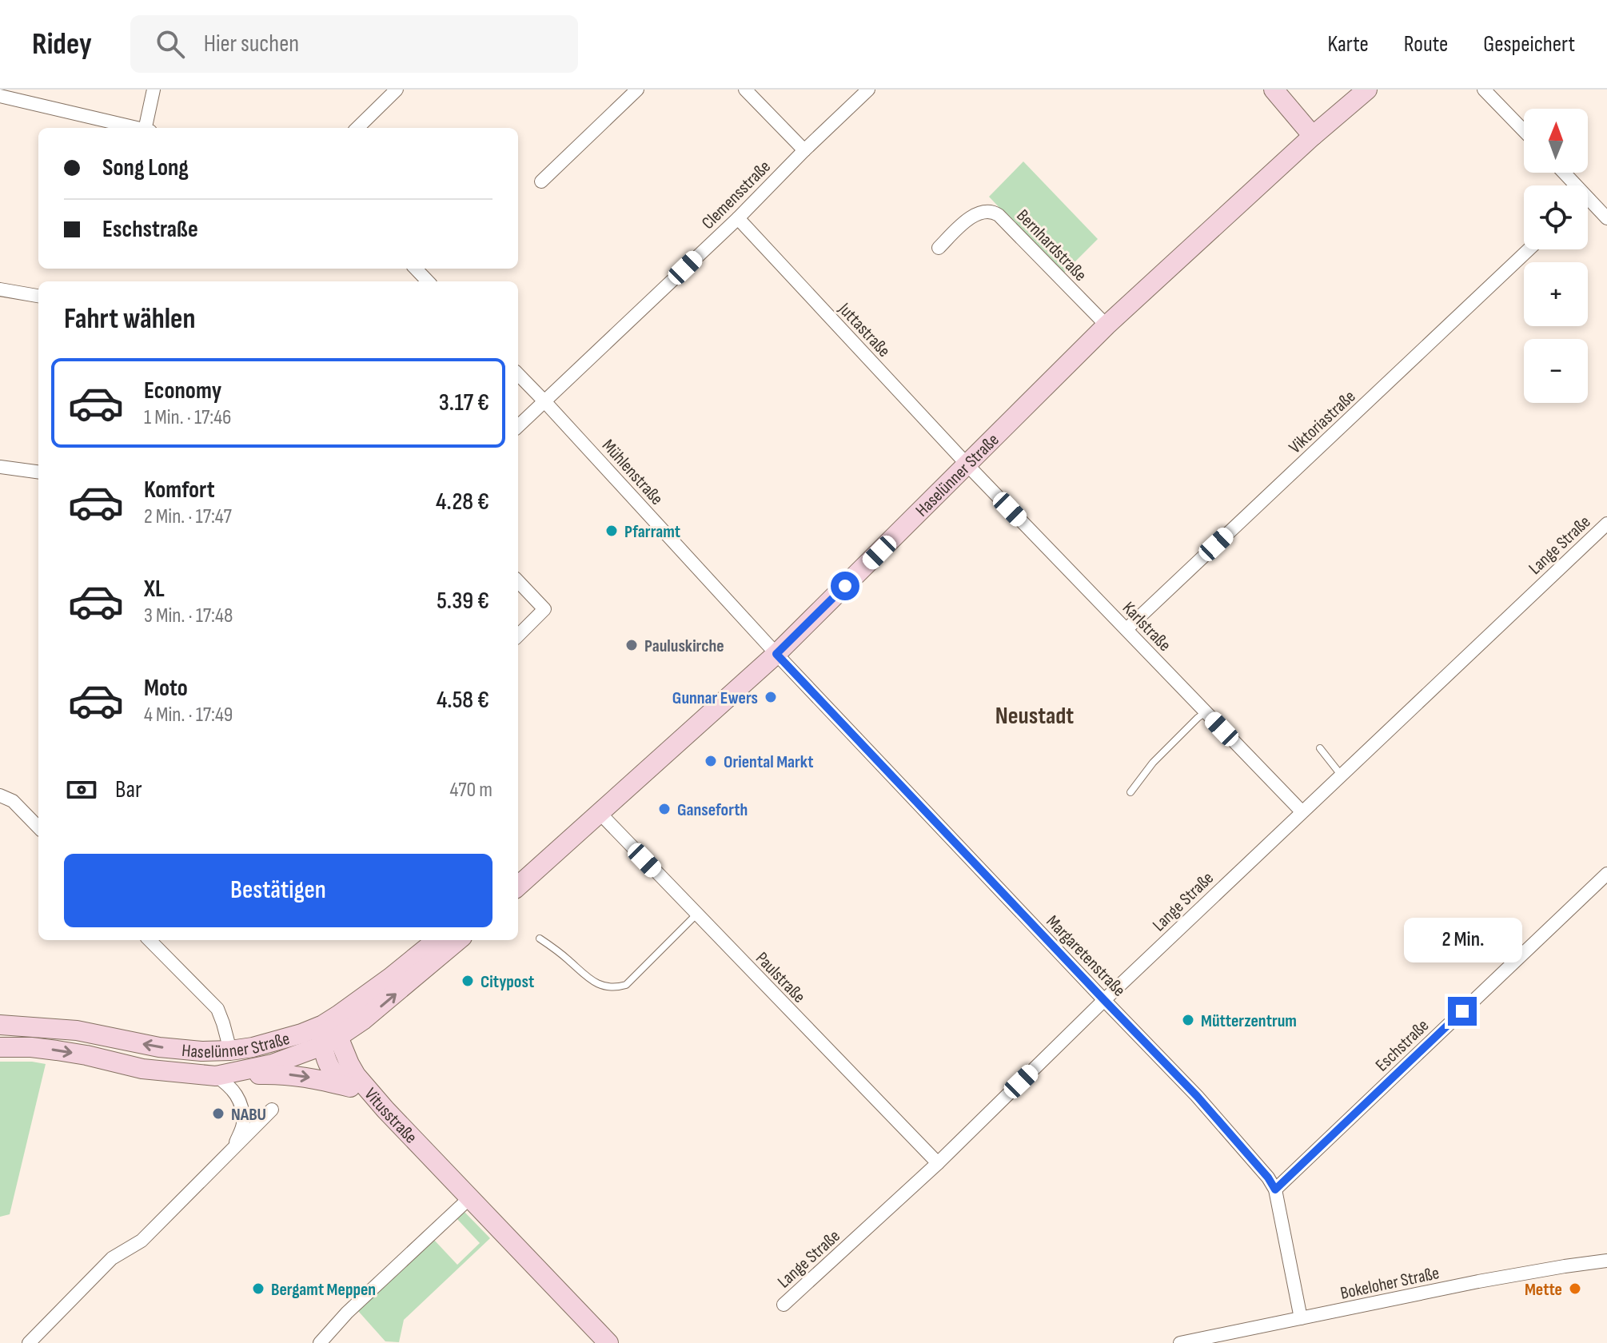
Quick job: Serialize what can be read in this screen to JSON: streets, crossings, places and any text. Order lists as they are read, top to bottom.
{
  "streets": {
    "street": [
      "Clemensstraße",
      "Bernhardstraße",
      "Juttastraße",
      "Viktoriastraße",
      "Mühlenstraße",
      "Haselünner Straße",
      "Lange Straße",
      "Karlstraße",
      "Margaretenstraße",
      "Paulstraße",
      "Eschstraße",
      "Vitusstraße",
      "Bokeloher Straße"
    ]
  },
  "crossings": [
    ["Clemensstraße", "Juttastraße"],
    ["Clemensstraße", "Mühlenstraße"],
    ["Bernhardstraße", "Haselünner Straße"],
    ["Juttastraße", "Haselünner Straße"],
    ["Juttastraße", "Karlstraße"],
    ["Viktoriastraße", "Karlstraße"],
    ["Mühlenstraße", "Haselünner Straße"],
    ["Mühlenstraße", "Margaretenstraße"],
    ["Haselünner Straße", "Karlstraße"],
    ["Haselünner Straße", "Margaretenstraße"],
    ["Haselünner Straße", "Paulstraße"],
    ["Haselünner Straße", "Vitusstraße"],
    ["Lange Straße", "Karlstraße"],
    ["Lange Straße", "Margaretenstraße"],
    ["Lange Straße", "Paulstraße"],
    ["Margaretenstraße", "Eschstraße"],
    ["Margaretenstraße", "Bokeloher Straße"]
  ],
  "districts": ["Neustadt"],
  "places": [
    "Pfarramt",
    "Pauluskirche",
    "Gunnar Ewers",
    "Oriental Markt",
    "Ganseforth",
    "Citypost",
    "Mütterzentrum",
    "NABU",
    "Bergamt Meppen",
    "Mette"
  ],
  "north": "top",
  "page": {
    "header": "Ridey",
    "search": "Hier suchen",
    "nav": ["Karte", "Route", "Gespeichert"],
    "map_buttons": ["+", "−"],
    "banner": ["Song Long", "Eschstraße"],
    "heading": "Fahrt wählen",
    "list": [
      {
        "name": "Economy",
        "note": "1 Min. · 17:46",
        "value": "3.17 €"
      },
      {
        "name": "Komfort",
        "note": "2 Min. · 17:47",
        "value": "4.28 €"
      },
      {
        "name": "XL",
        "note": "3 Min. · 17:48",
        "value": "5.39 €"
      },
      {
        "name": "Moto",
        "note": "4 Min. · 17:49",
        "value": "4.58 €"
      }
    ],
    "pay": ["Bar", "470 m"],
    "buttons": "Bestätigen",
    "bubble": "2 Min."
  }
}
